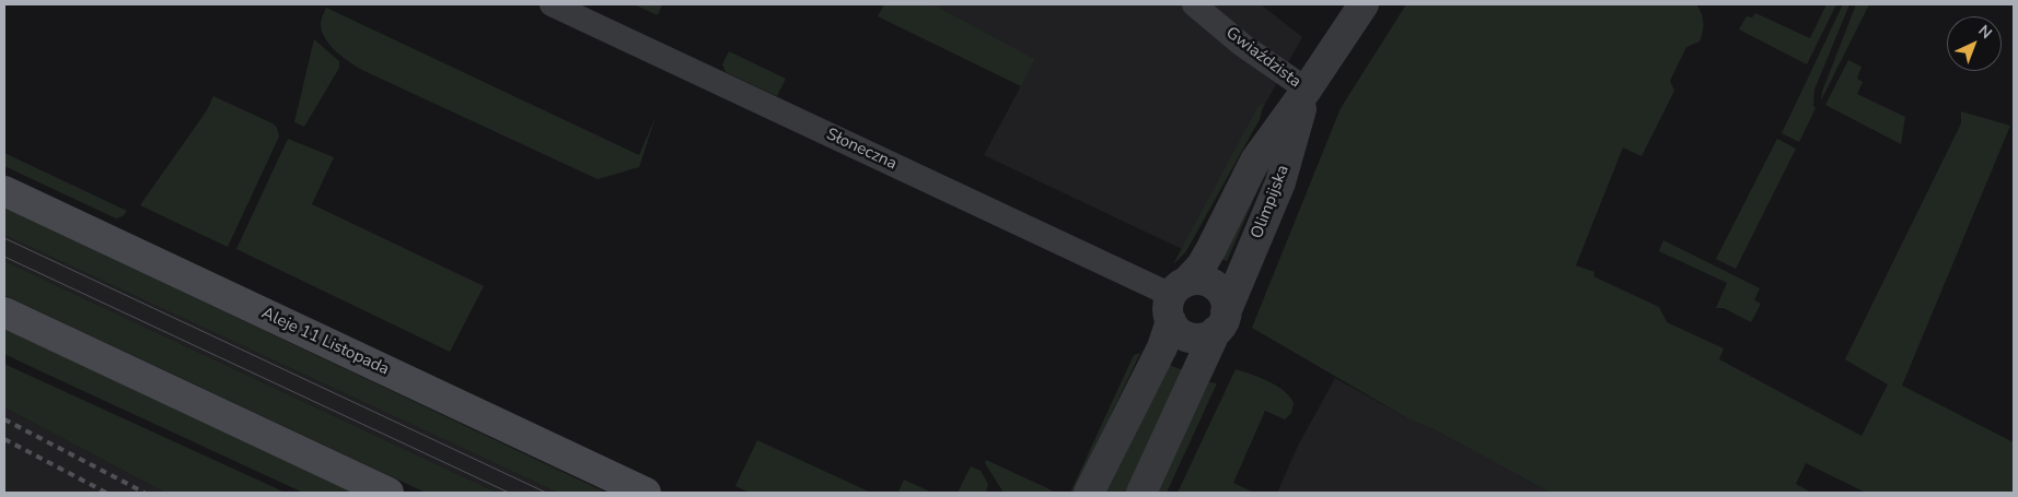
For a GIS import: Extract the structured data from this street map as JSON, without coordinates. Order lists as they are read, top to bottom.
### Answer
{
  "streets": {
    "main road": ["Aleje 11 Listopada"],
    "street": ["Gwiaździsta", "Słoneczna", "Olimpijska"]
  },
  "crossings": [
    ["Gwiaździsta", "Olimpijska"],
    ["Słoneczna", "Olimpijska"]
  ],
  "north": "top right"
}
